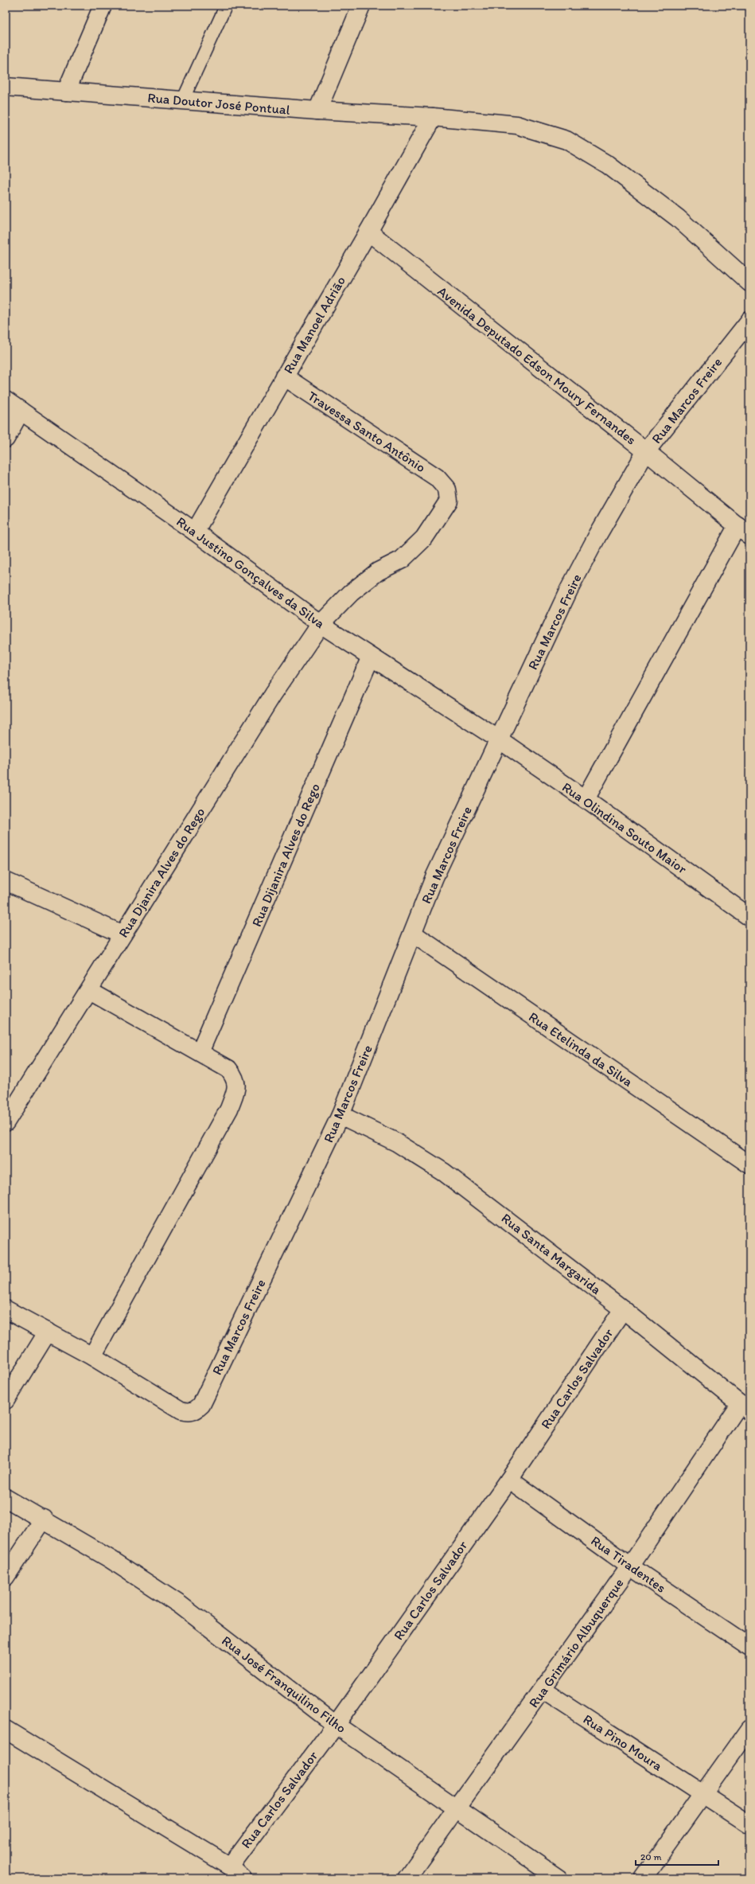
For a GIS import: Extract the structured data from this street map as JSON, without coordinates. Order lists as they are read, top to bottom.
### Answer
{
  "streets": {
    "street": [
      "Rua Doutor José Pontual",
      "Rua Manoel Adrião",
      "Avenida Deputado Edson Moury Fernandes",
      "Rua Marcos Freire",
      "Travessa Santo Antônio",
      "Rua Justino Gonçalves da Silva",
      "Rua Olindina Souto Maior",
      "Rua Dijanira Alves do Rego",
      "Rua Djanira Alves do Rego",
      "Rua Etelinda da Silva",
      "Rua Santa Margarida",
      "Rua Carlos Salvador",
      "Rua Tiradentes",
      "Rua Grimário Albuquerque",
      "Rua José Franquilino Filho",
      "Rua Pino Moura"
    ]
  },
  "crossings": [
    ["Rua Doutor José Pontual", "Rua Manoel Adrião"],
    ["Rua Manoel Adrião", "Avenida Deputado Edson Moury Fernandes"],
    ["Rua Manoel Adrião", "Travessa Santo Antônio"],
    ["Rua Manoel Adrião", "Rua Justino Gonçalves da Silva"],
    ["Avenida Deputado Edson Moury Fernandes", "Rua Marcos Freire"],
    ["Rua Marcos Freire", "Rua Justino Gonçalves da Silva"],
    ["Rua Marcos Freire", "Rua Olindina Souto Maior"],
    ["Rua Marcos Freire", "Rua Etelinda da Silva"],
    ["Rua Marcos Freire", "Rua Santa Margarida"],
    ["Travessa Santo Antônio", "Rua Djanira Alves do Rego"],
    ["Rua Justino Gonçalves da Silva", "Rua Olindina Souto Maior"],
    ["Rua Justino Gonçalves da Silva", "Rua Dijanira Alves do Rego"],
    ["Rua Justino Gonçalves da Silva", "Rua Djanira Alves do Rego"],
    ["Rua Santa Margarida", "Rua Carlos Salvador"],
    ["Rua Santa Margarida", "Rua Grimário Albuquerque"],
    ["Rua Carlos Salvador", "Rua Tiradentes"],
    ["Rua Carlos Salvador", "Rua José Franquilino Filho"],
    ["Rua Tiradentes", "Rua Grimário Albuquerque"],
    ["Rua Grimário Albuquerque", "Rua José Franquilino Filho"],
    ["Rua Grimário Albuquerque", "Rua Pino Moura"]
  ],
  "scale_bar": "20 m"
}
